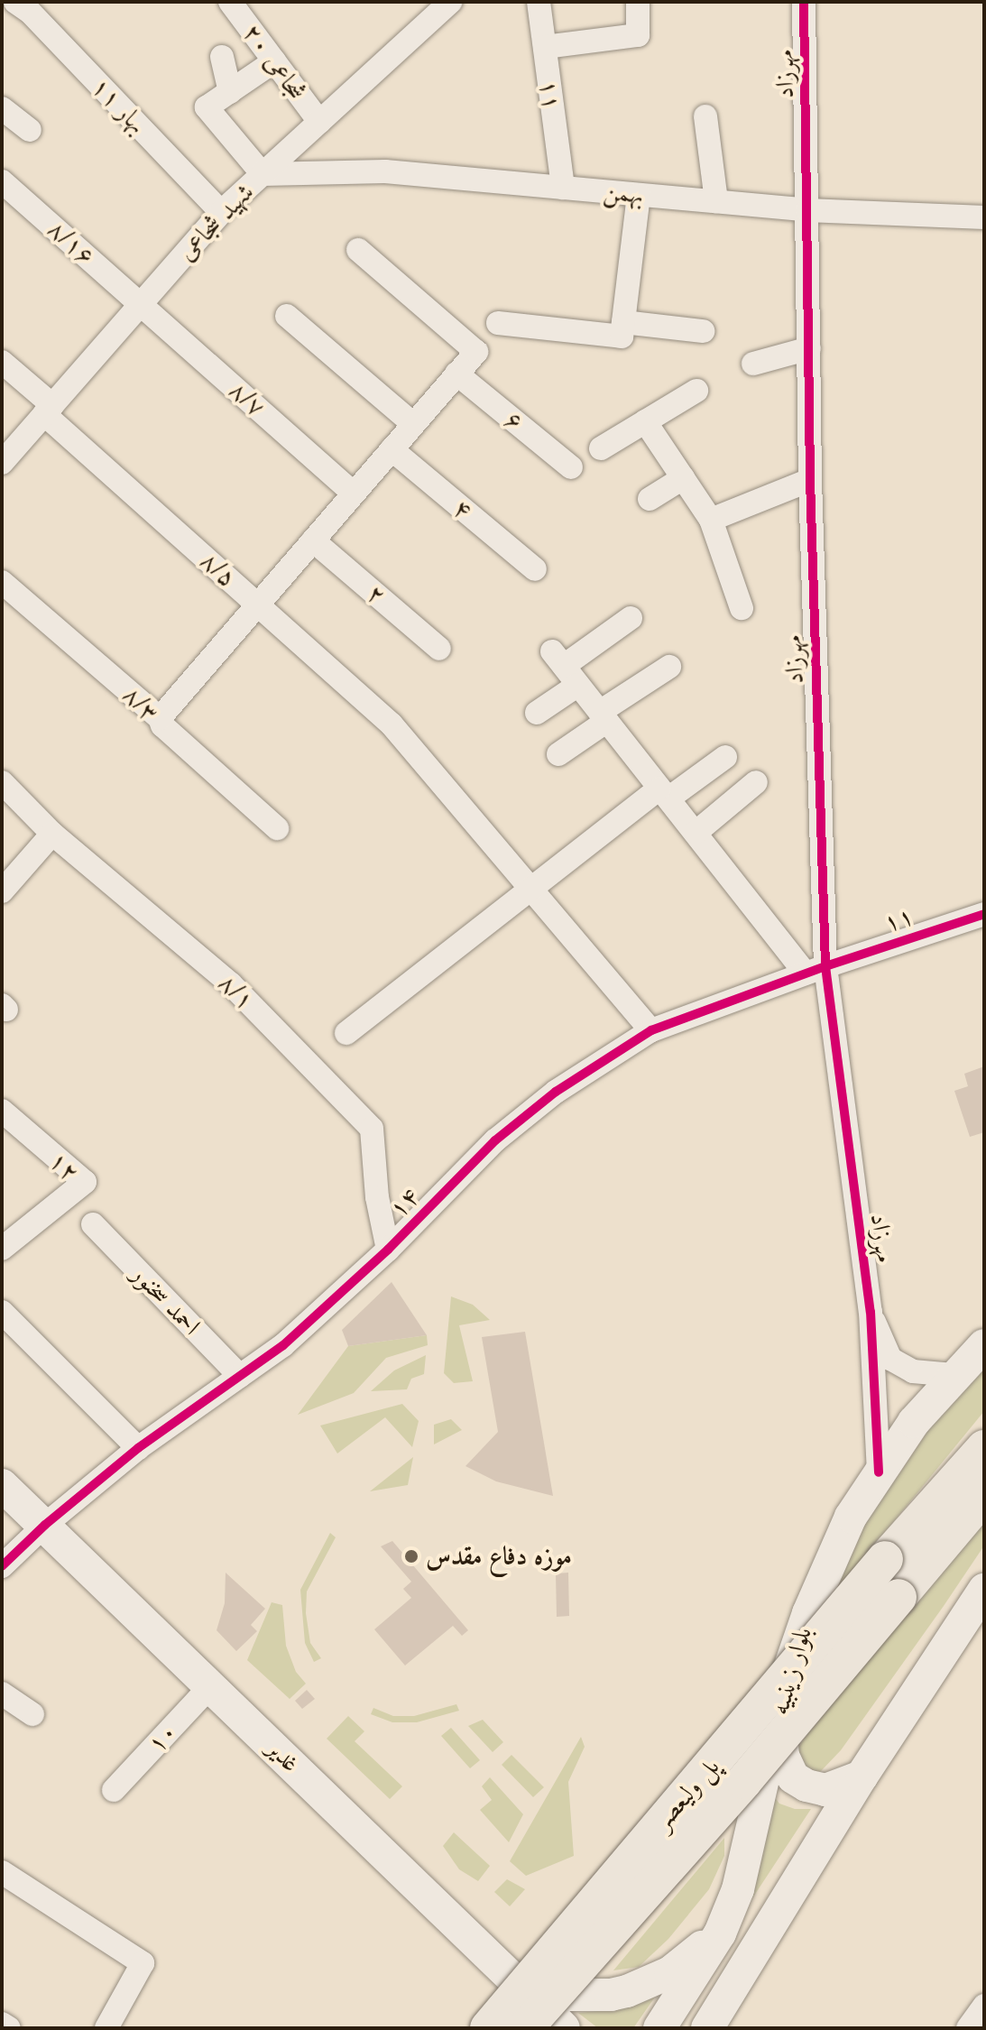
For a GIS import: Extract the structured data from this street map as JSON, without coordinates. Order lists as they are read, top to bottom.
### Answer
{
  "streets": {
    "main road": ["بلوار زینبیه", "غدیر", "پل ولیعصر"],
    "street": [
      "شجاعی ۲۰",
      "مهرزاد",
      "۱۱",
      "بهار ۱۱",
      "بهمن",
      "شهید شجاعی",
      "۸/۱۶",
      "۸/۷",
      "۶",
      "۴",
      "۸/۵",
      "۲",
      "۸/۳",
      "۸/۱",
      "۱۲",
      "۱۴",
      "احمد سخنور",
      "۱۰"
    ]
  },
  "crossings": [
    ["شجاعی ۲۰", "شهید شجاعی"],
    ["مهرزاد", "۱۱"],
    ["مهرزاد", "بهمن"],
    ["مهرزاد", "۱۴"],
    ["۱۱", "بهمن"],
    ["۱۱", "۱۴"],
    ["بهار ۱۱", "شهید شجاعی"],
    ["بهمن", "شهید شجاعی"],
    ["شهید شجاعی", "۸/۱۶"],
    ["شهید شجاعی", "۸/۷"],
    ["شهید شجاعی", "۸/۵"],
    ["۸/۱۶", "۸/۷"],
    ["۸/۵", "۱۴"],
    ["۸/۱", "۱۴"],
    ["۱۴", "احمد سخنور"],
    ["۱۴", "غدیر"],
    ["۱۰", "غدیر"],
    ["غدیر", "پل ولیعصر"]
  ],
  "places": ["موزه دفاع مقدس"]
}
